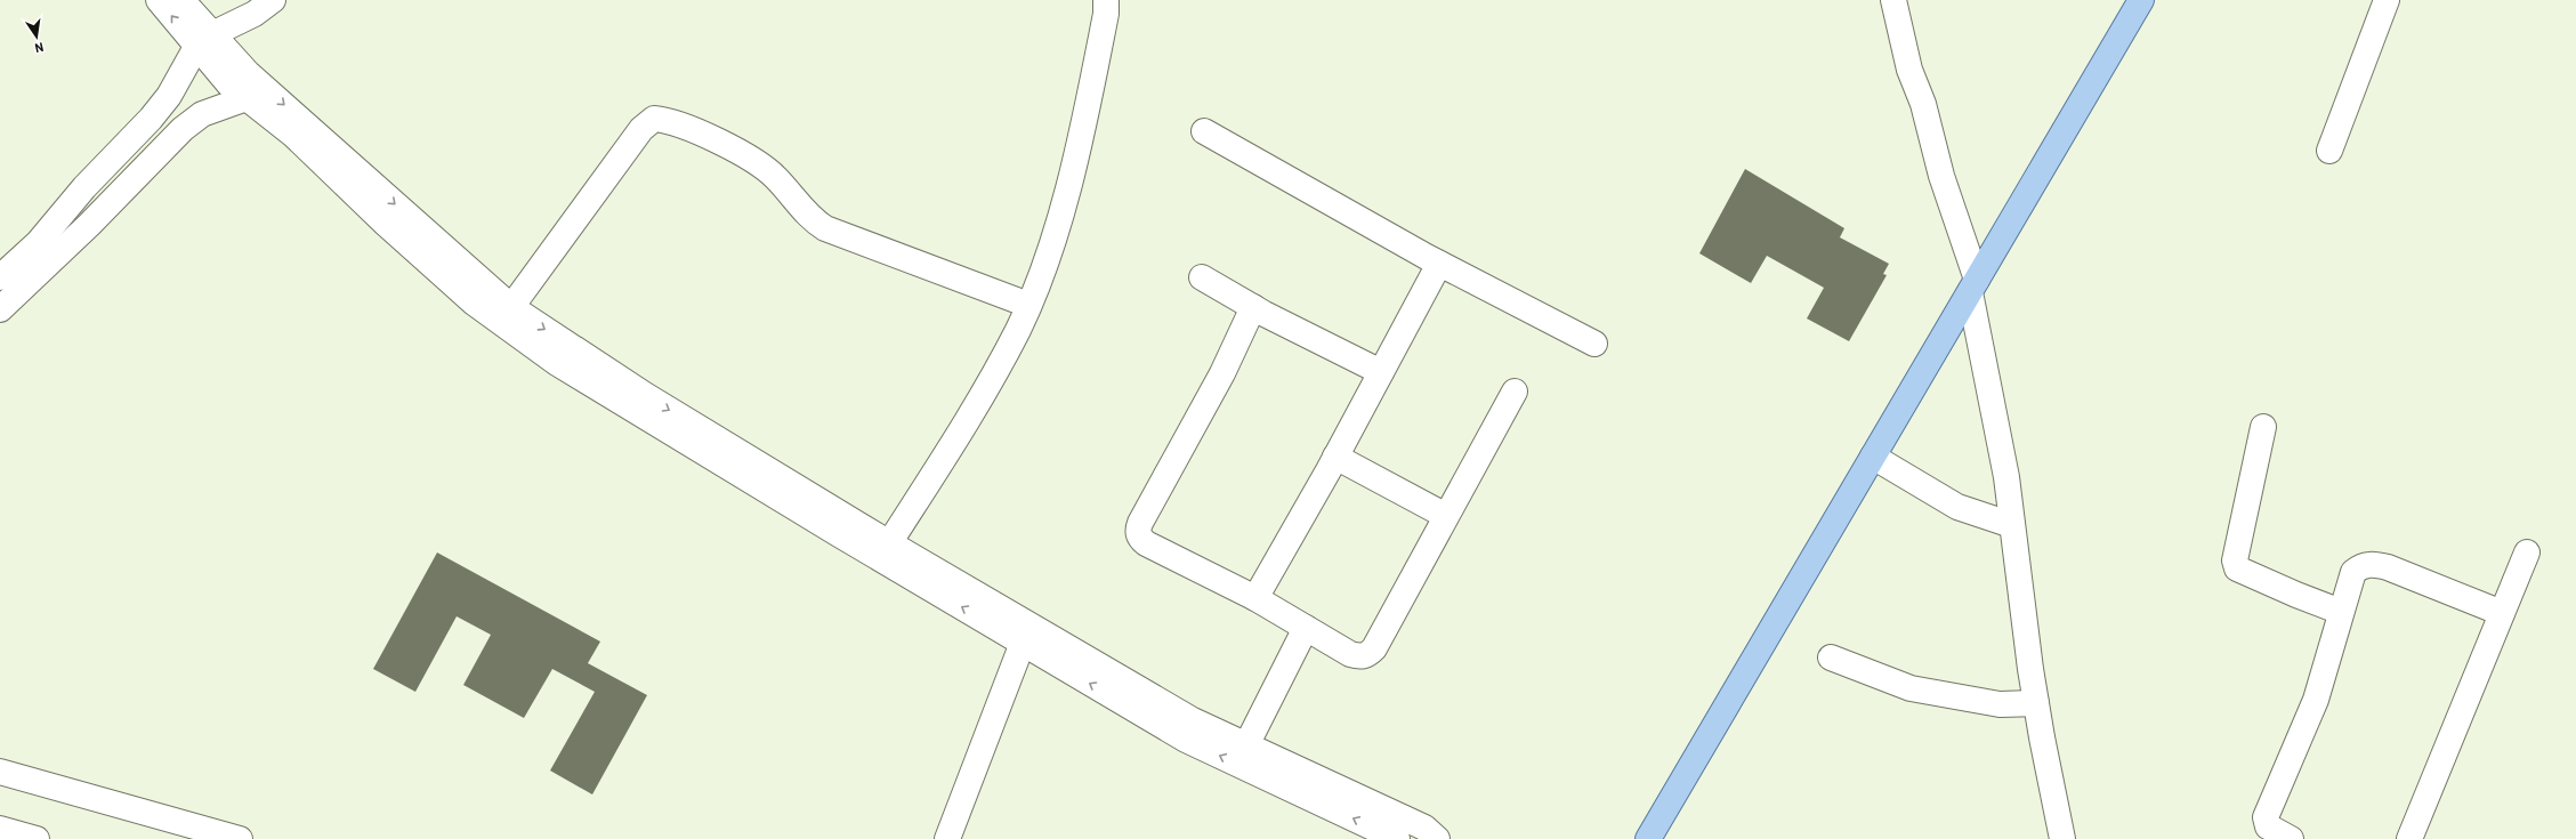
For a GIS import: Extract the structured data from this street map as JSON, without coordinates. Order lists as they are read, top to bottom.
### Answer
{
  "north": "bottom"
}
